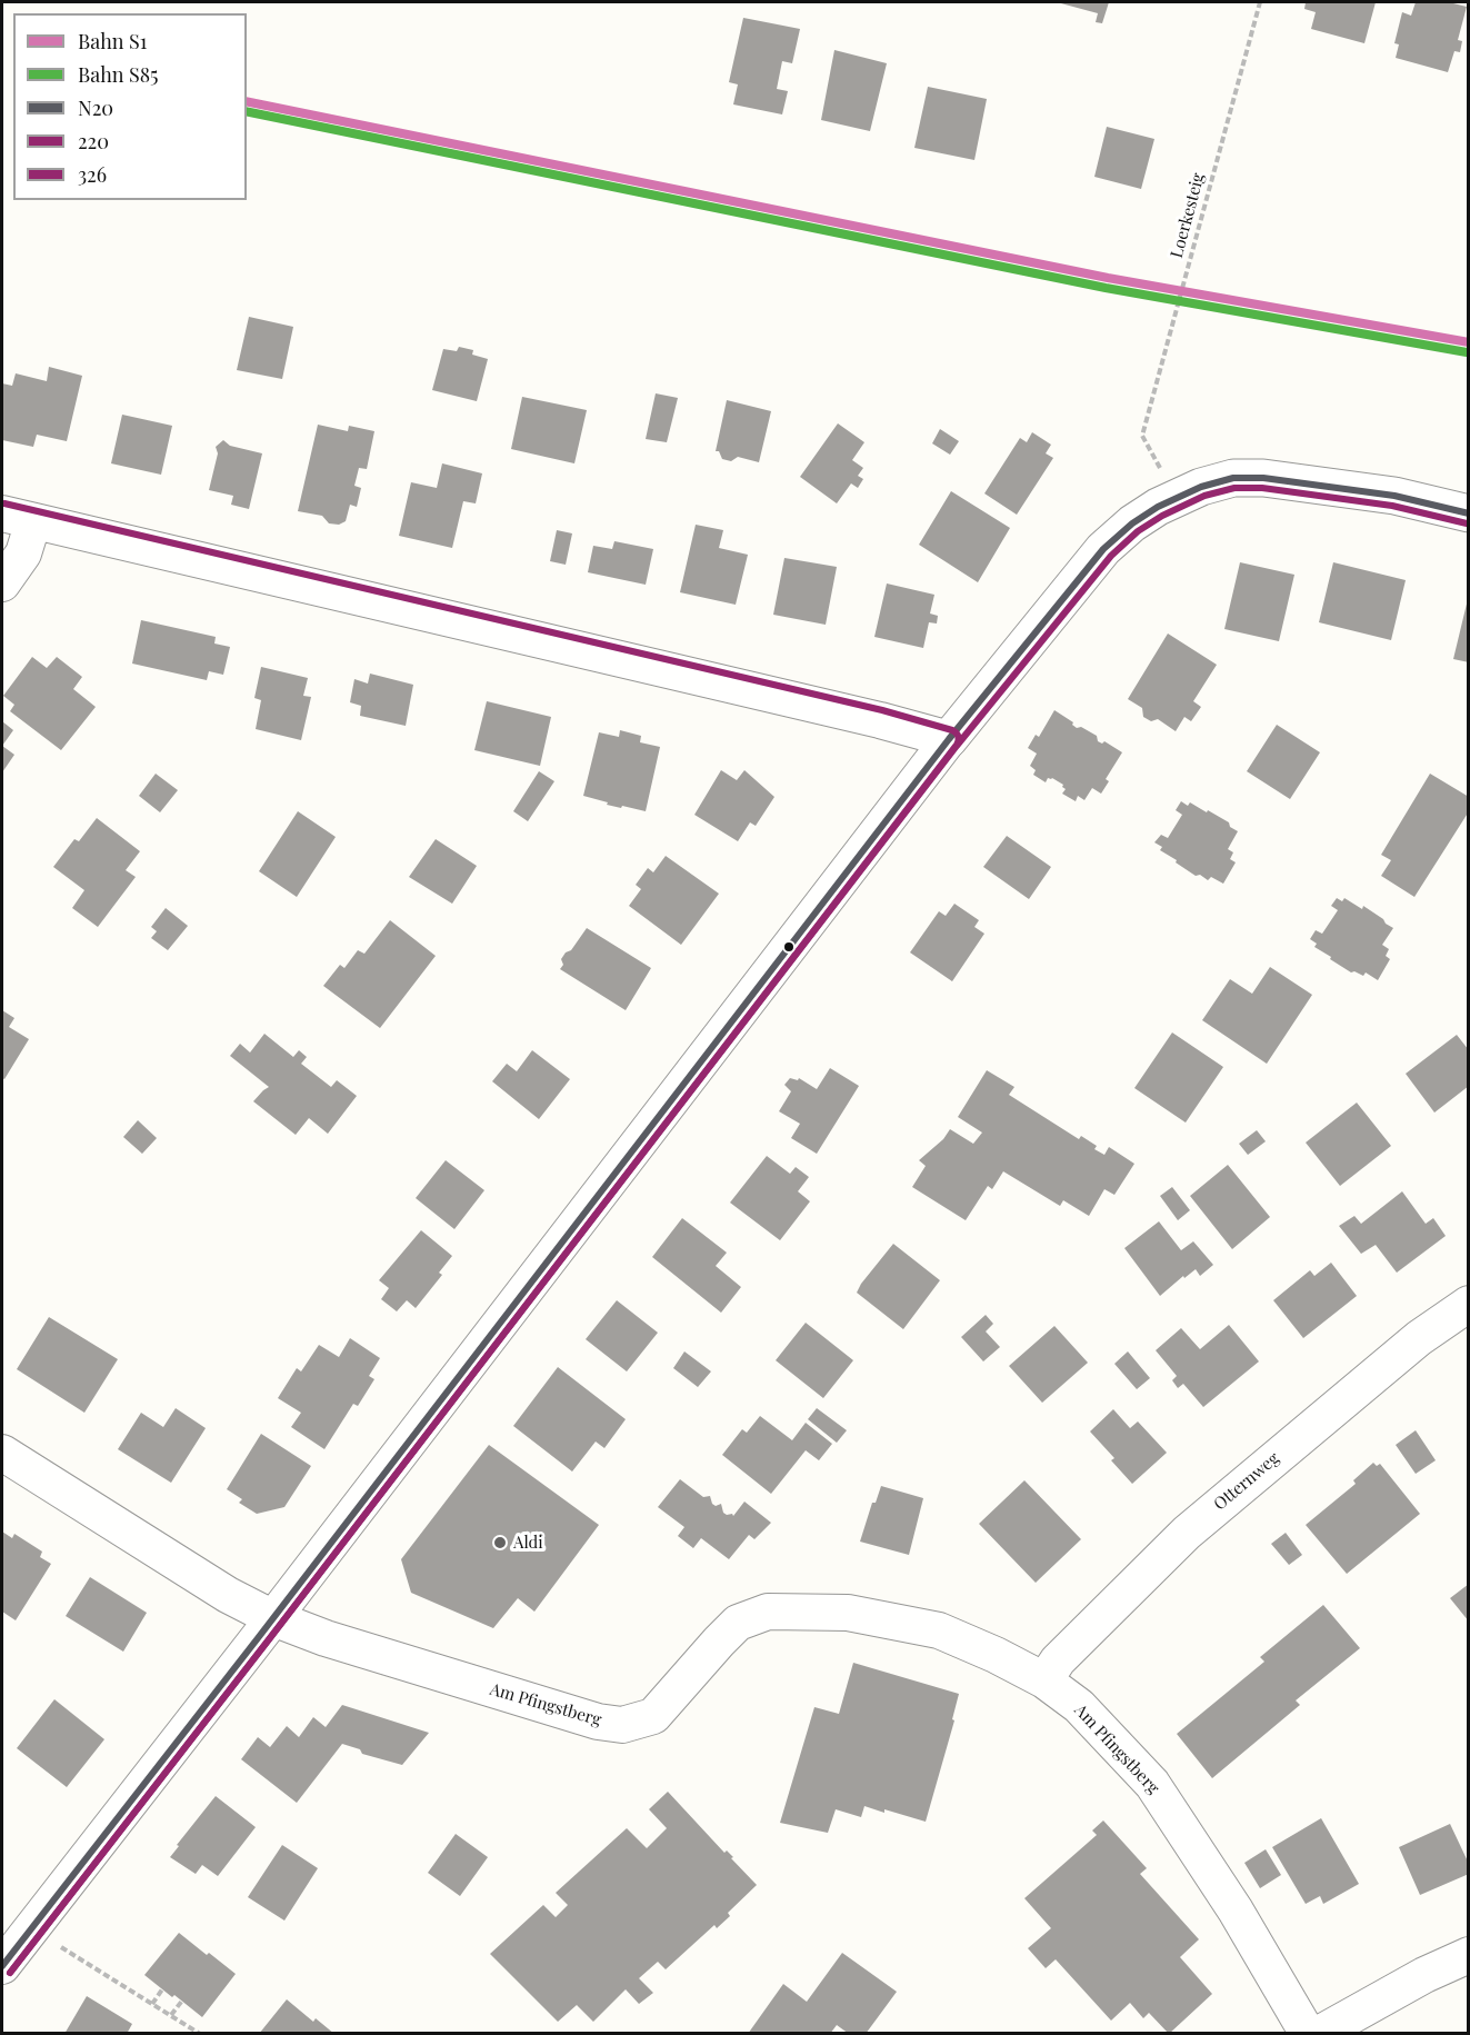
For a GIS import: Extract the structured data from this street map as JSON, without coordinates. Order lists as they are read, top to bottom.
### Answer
{
  "streets": {
    "street": ["Otternweg", "Am Pfingstberg"],
    "path": ["Loerkesteig"]
  },
  "crossings": [
    ["Otternweg", "Am Pfingstberg"]
  ],
  "places": ["Aldi"],
  "lines": [
    "rail line S1",
    "rail line S85",
    "transit line N20",
    "transit line 220",
    "transit line 326"
  ],
  "legend": [
    "Bahn S1",
    "Bahn S85",
    "N20",
    "220",
    "326"
  ]
}
